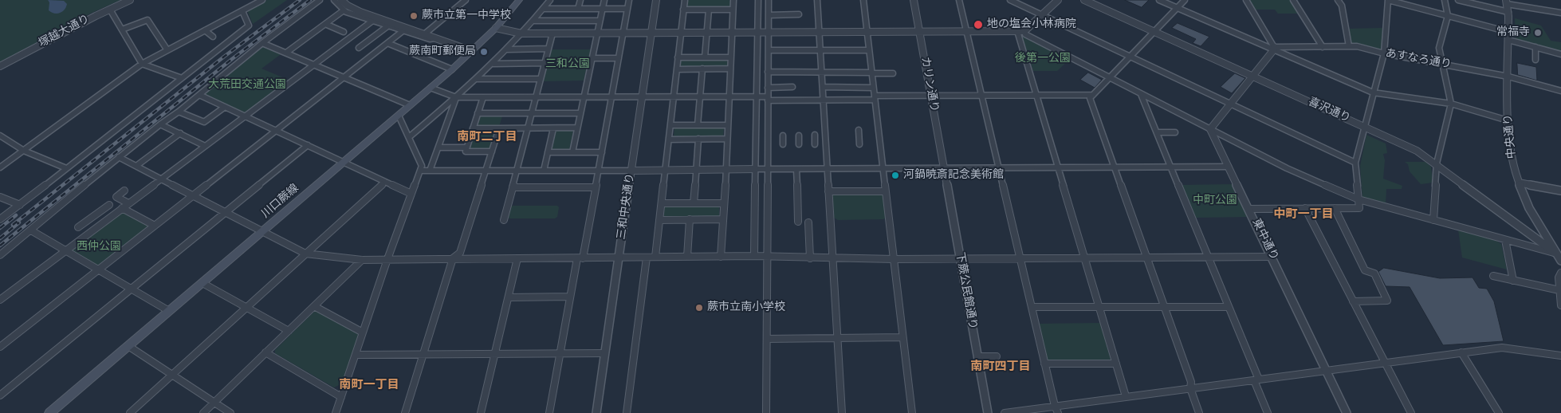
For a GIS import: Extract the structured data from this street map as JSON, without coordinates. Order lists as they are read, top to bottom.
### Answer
{
  "streets": {
    "main road": ["川口蕨線"],
    "street": [
      "塚越大通り",
      "あすなろ通り",
      "カリン通り",
      "喜沢通り",
      "中央通り",
      "三和中央通り",
      "東中通り",
      "下蕨公民館通り"
    ]
  },
  "crossings": [
    ["あすなろ通り", "中央通り"],
    ["カリン通り", "下蕨公民館通り"],
    ["喜沢通り", "中央通り"]
  ],
  "districts": [
    "南町二丁目",
    "中町一丁目",
    "南町四丁目",
    "南町一丁目"
  ],
  "parks": [
    "後第一公園",
    "三和公園",
    "大荒田交通公園",
    "中町公園",
    "西仲公園"
  ],
  "places": [
    "蕨市立第一中学校",
    "地の塩会小林病院",
    "常福寺",
    "蕨南町郵便局",
    "河鍋暁斎記念美術館",
    "蕨市立南小学校"
  ]
}
